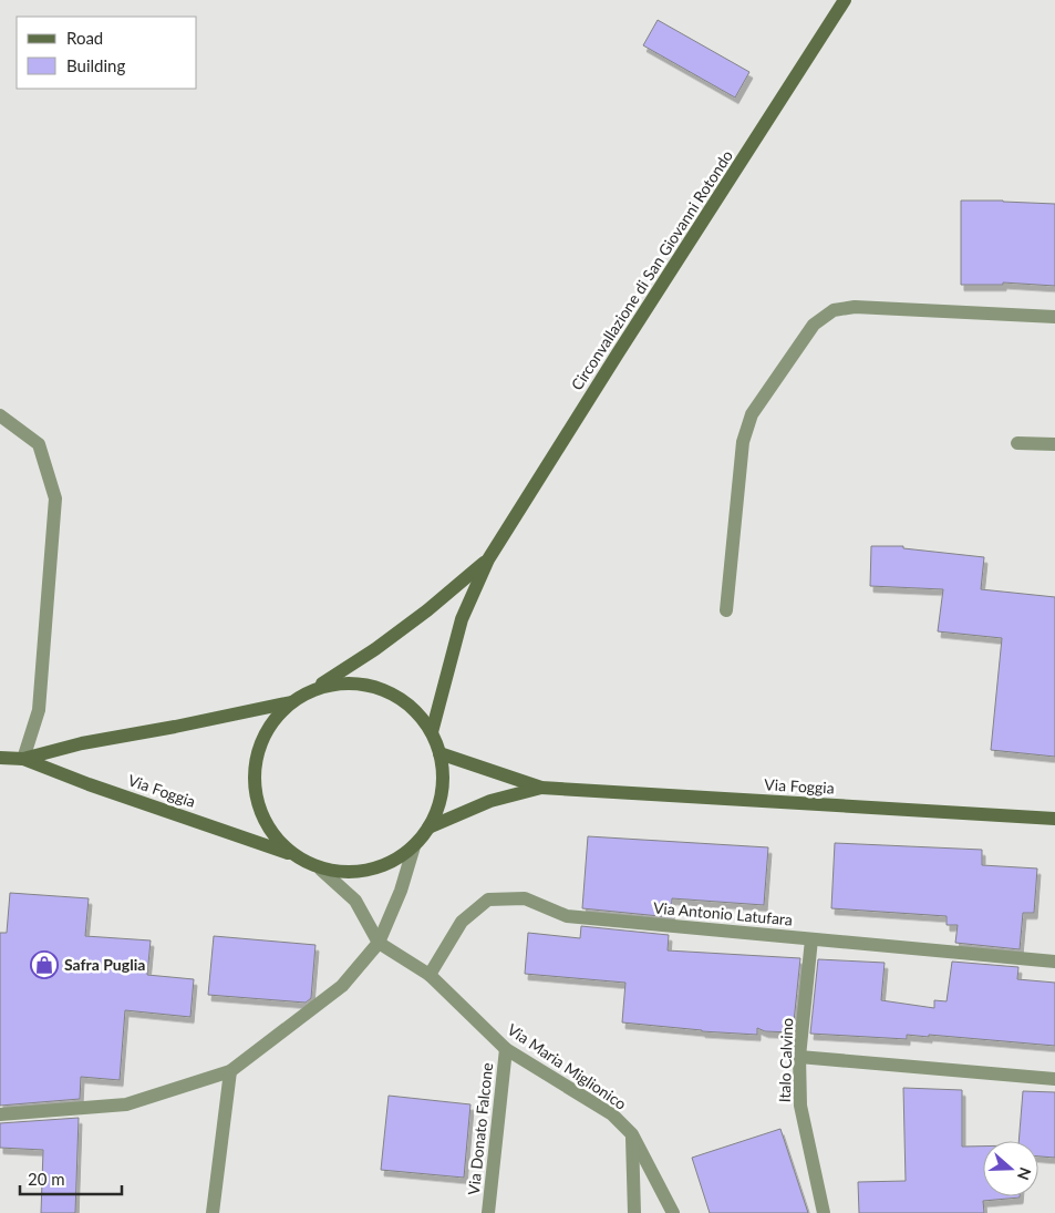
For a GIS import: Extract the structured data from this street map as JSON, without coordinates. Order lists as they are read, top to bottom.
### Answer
{
  "streets": {
    "main road": ["Circonvallazione di San Giovanni Rotondo", "Via Foggia"],
    "street": [
      "Via Antonio Latufara",
      "Italo Calvino",
      "Via Maria Miglionico",
      "Via Donato Falcone"
    ]
  },
  "crossings": [
    ["Circonvallazione di San Giovanni Rotondo", "Via Foggia"],
    ["Via Antonio Latufara", "Italo Calvino"],
    ["Via Antonio Latufara", "Via Maria Miglionico"],
    ["Via Maria Miglionico", "Via Donato Falcone"]
  ],
  "places": {
    "shop": ["Safra Puglia"]
  },
  "legend": ["Road", "Building"],
  "scale_bar": "20 m",
  "north": "right"
}
